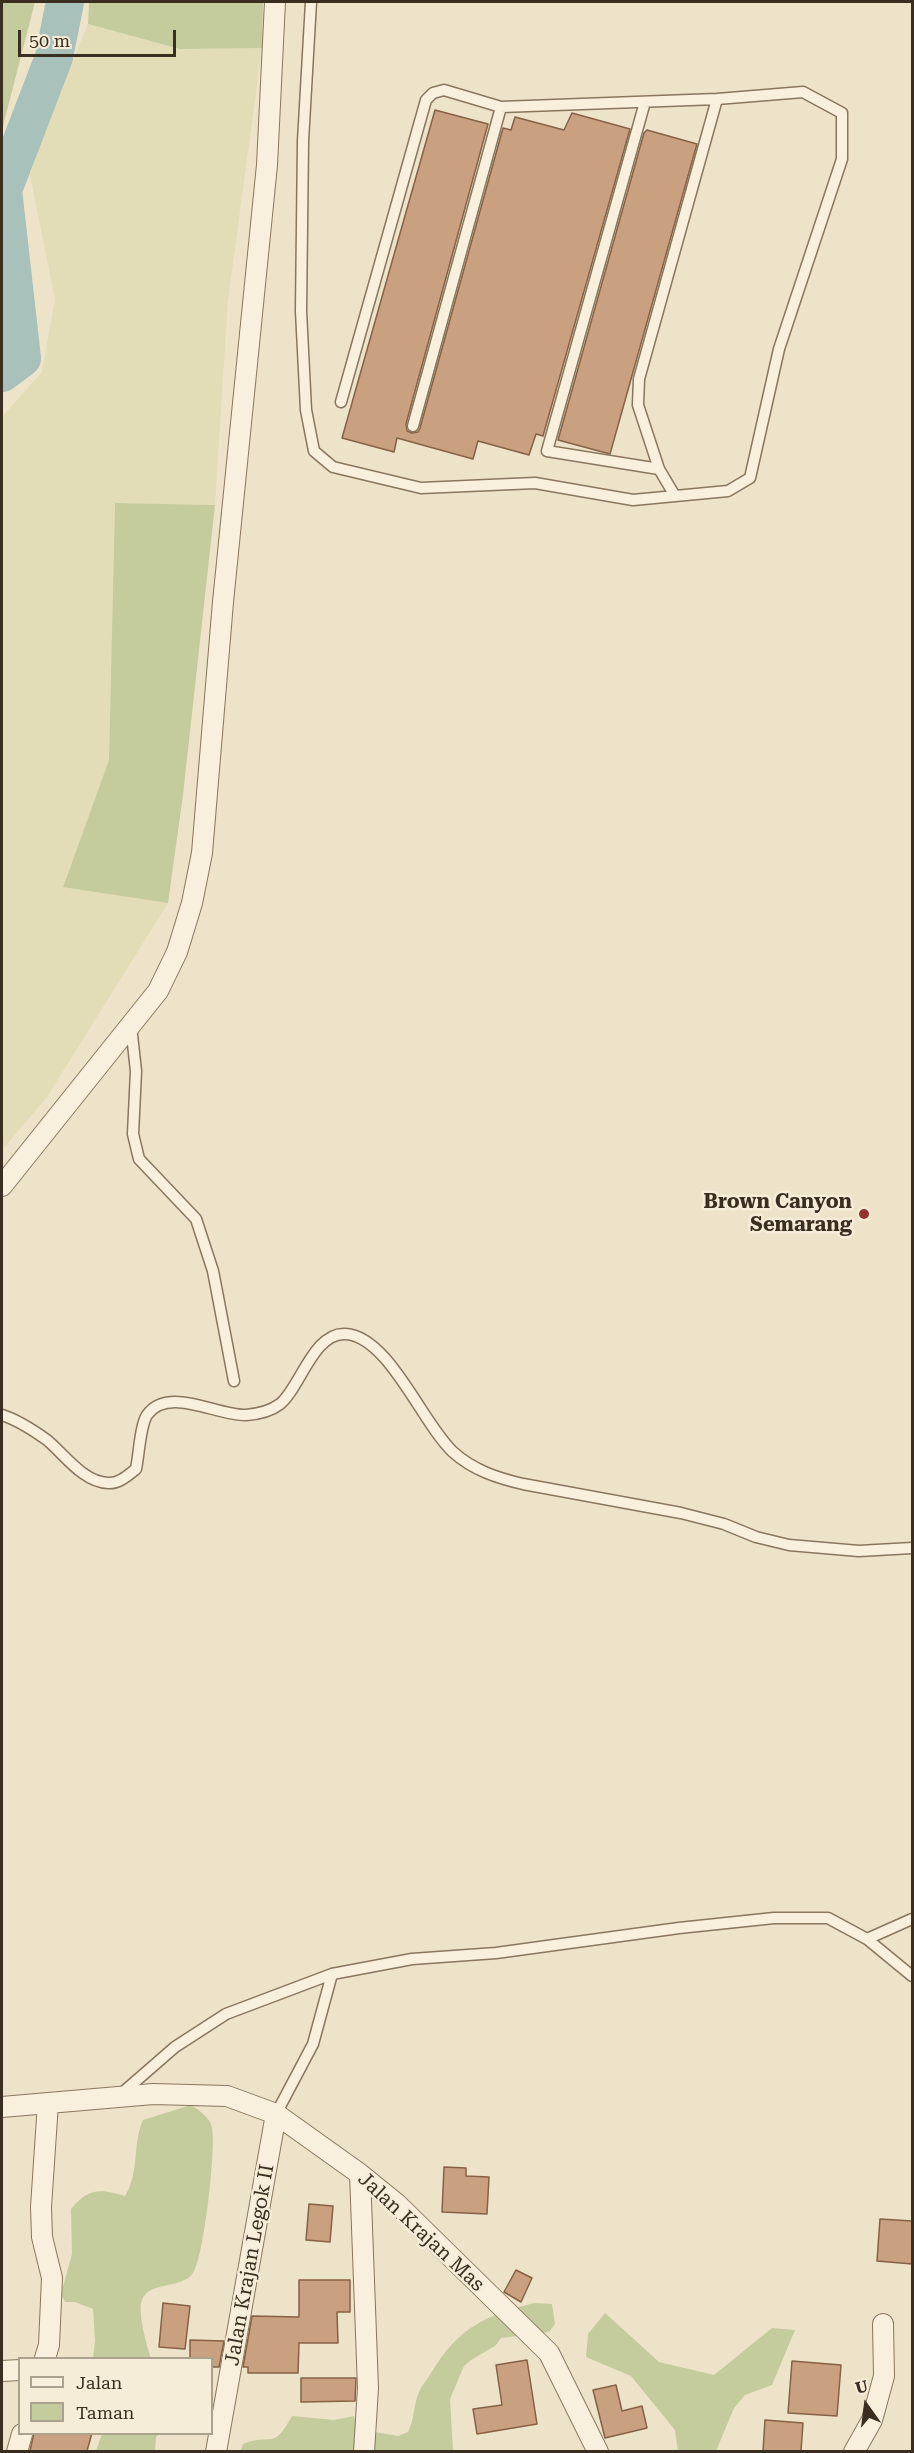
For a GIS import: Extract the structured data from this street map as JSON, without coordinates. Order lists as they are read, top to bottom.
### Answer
{
  "streets": {
    "street": ["Jalan Krajan Mas", "Jalan Krajan Legok II"]
  },
  "crossings": [
    ["Jalan Krajan Mas", "Jalan Krajan Legok II"]
  ],
  "places": ["Brown Canyon Semarang"],
  "legend": ["Jalan", "Taman"],
  "scale_bar": "50 m",
  "north": "top"
}
